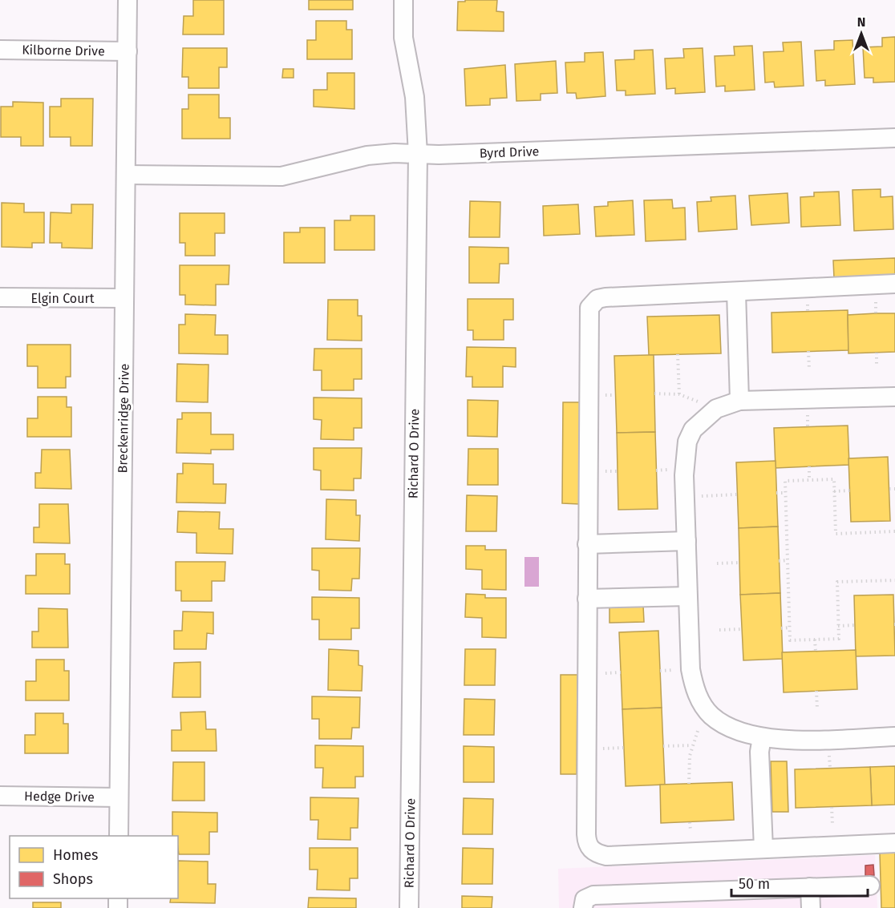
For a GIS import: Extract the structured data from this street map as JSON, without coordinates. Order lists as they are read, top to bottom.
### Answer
{
  "streets": {
    "street": [
      "Kilborne Drive",
      "Byrd Drive",
      "Elgin Court",
      "Breckenridge Drive",
      "Richard O Drive",
      "Hedge Drive"
    ]
  },
  "crossings": [
    ["Kilborne Drive", "Breckenridge Drive"],
    ["Byrd Drive", "Breckenridge Drive"],
    ["Byrd Drive", "Richard O Drive"],
    ["Elgin Court", "Breckenridge Drive"],
    ["Breckenridge Drive", "Hedge Drive"]
  ],
  "legend": ["Homes", "Shops"],
  "scale_bar": "50 m",
  "north": "top"
}
